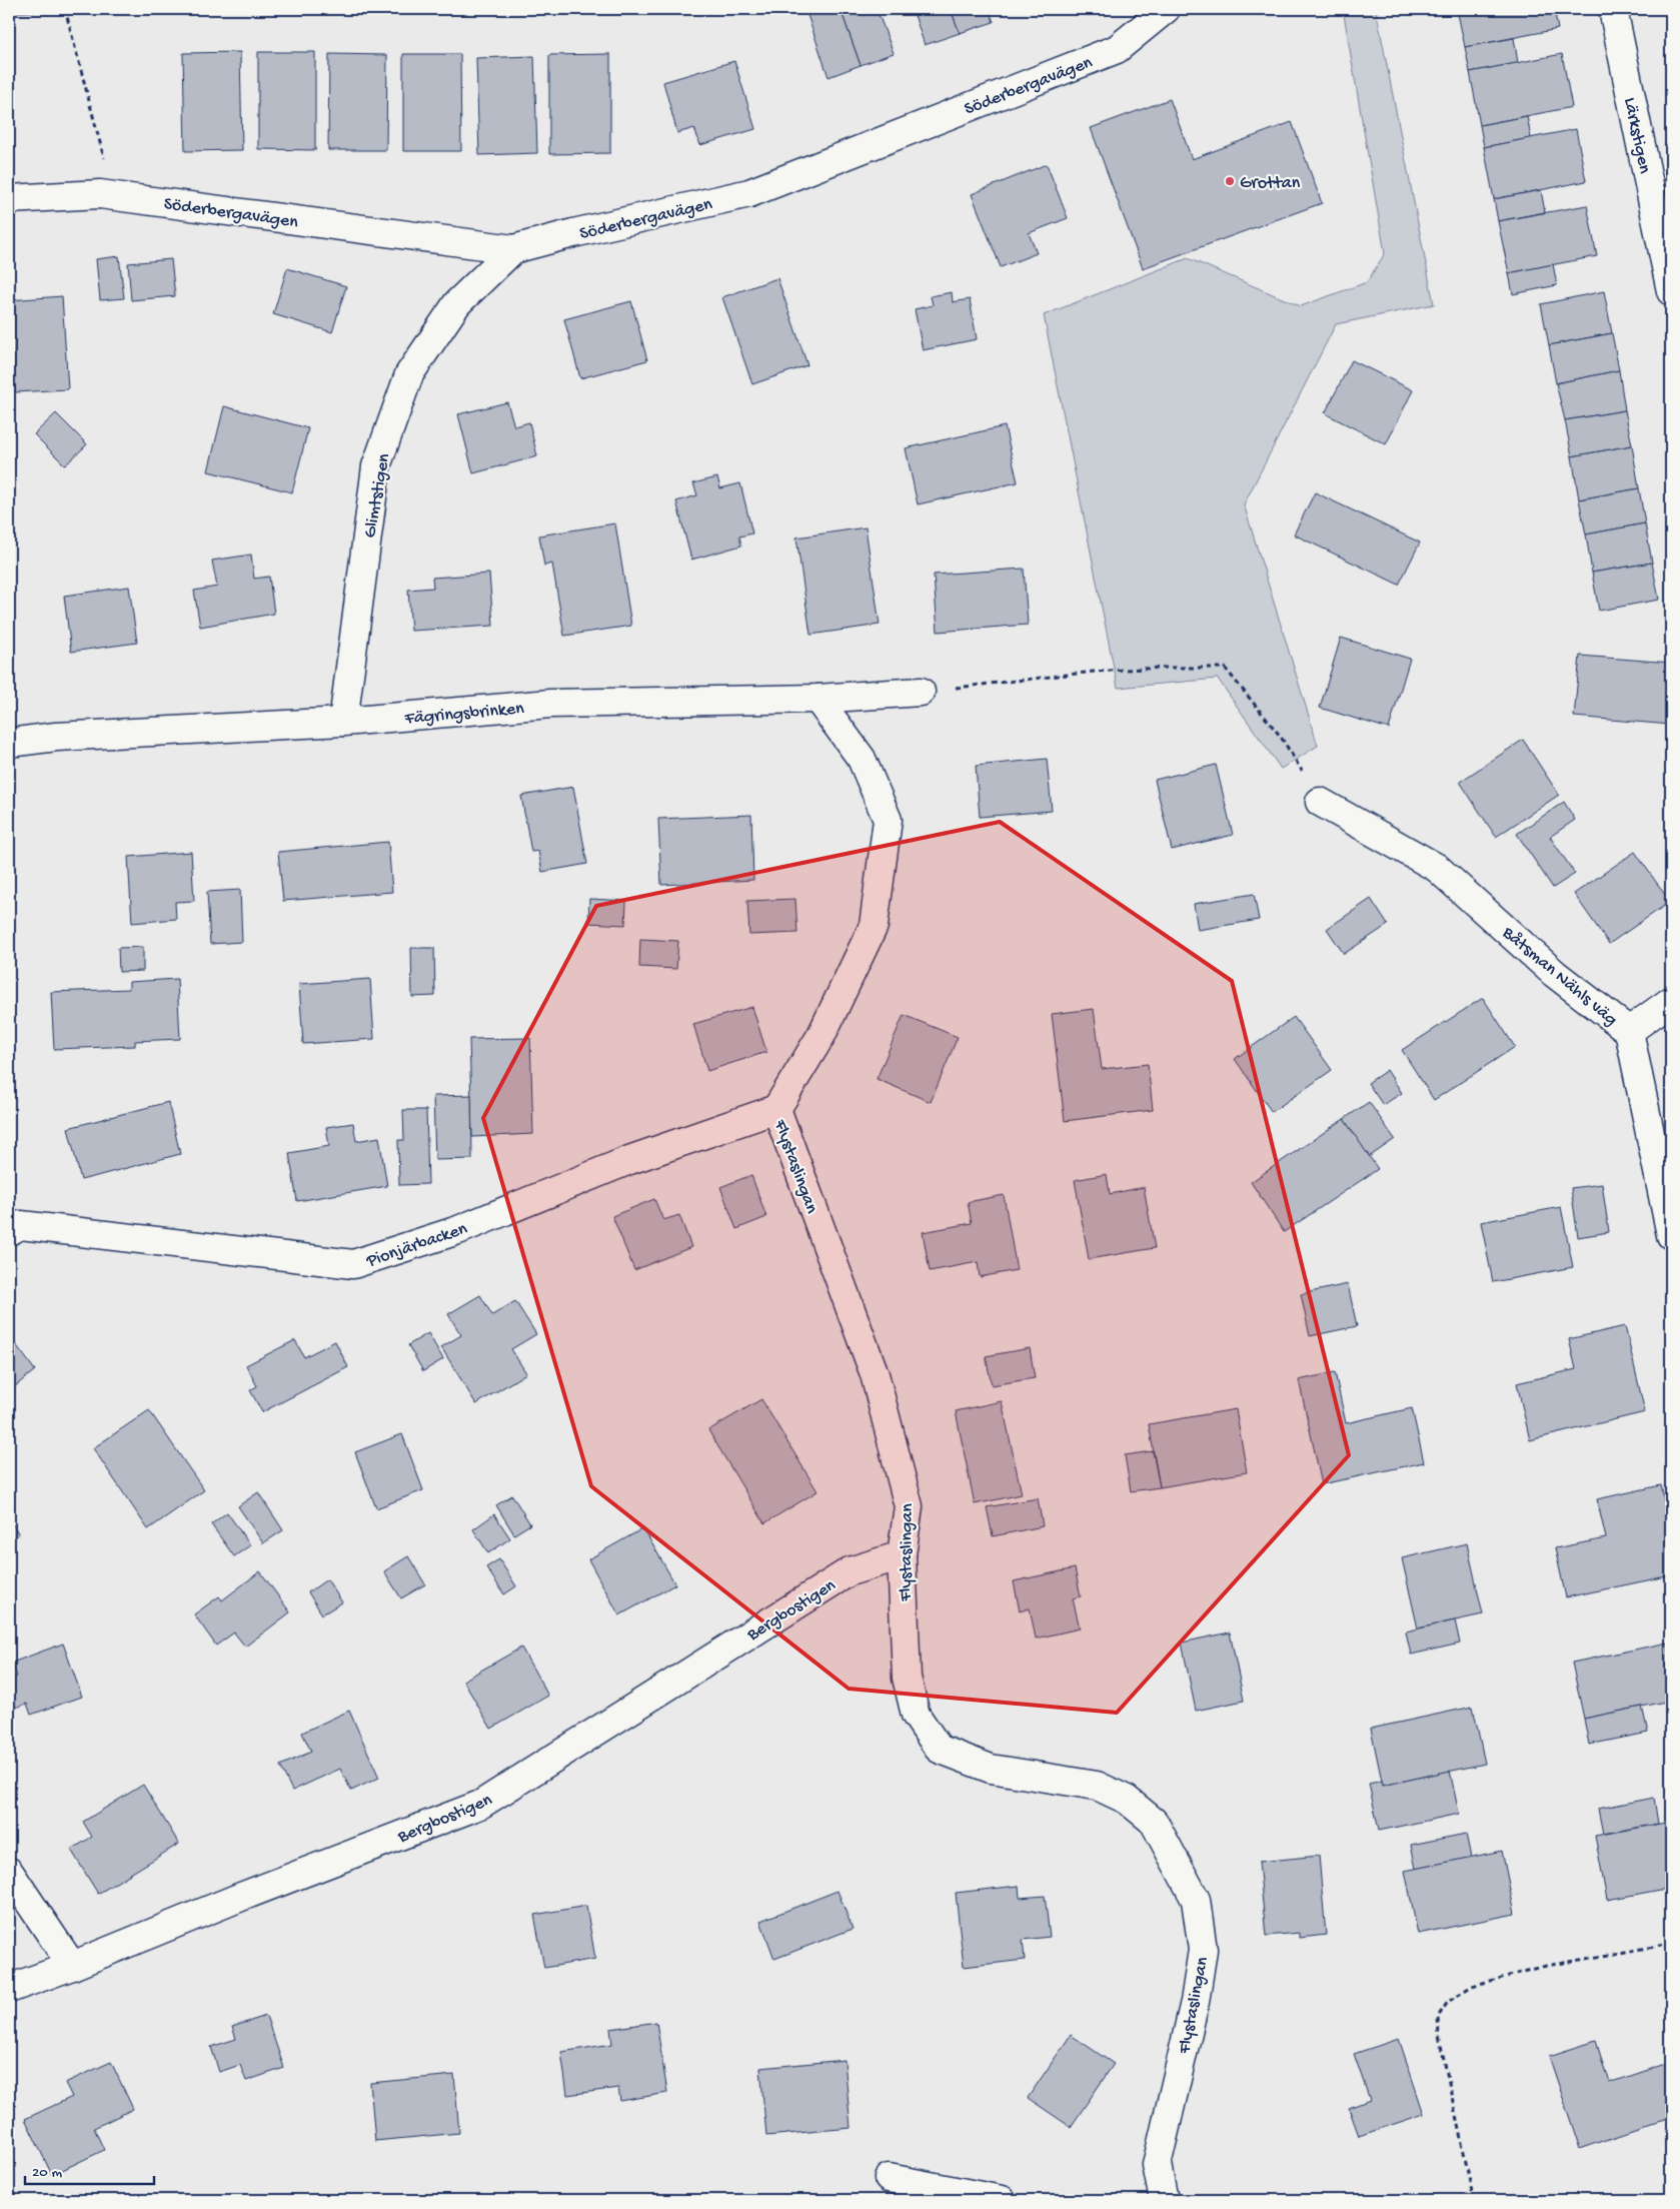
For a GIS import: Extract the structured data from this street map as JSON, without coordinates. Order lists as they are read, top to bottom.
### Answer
{
  "streets": {
    "street": [
      "Söderbergavägen",
      "Lärkstigen",
      "Glimtstigen",
      "Fägringsbrinken",
      "Båtsman Nähls väg",
      "Flystaslingan",
      "Pionjärbacken",
      "Bergbostigen"
    ]
  },
  "crossings": [
    ["Söderbergavägen", "Glimtstigen"],
    ["Glimtstigen", "Fägringsbrinken"],
    ["Fägringsbrinken", "Flystaslingan"],
    ["Flystaslingan", "Pionjärbacken"],
    ["Flystaslingan", "Bergbostigen"]
  ],
  "places": ["Grottan"],
  "scale_bar": "20 m"
}
